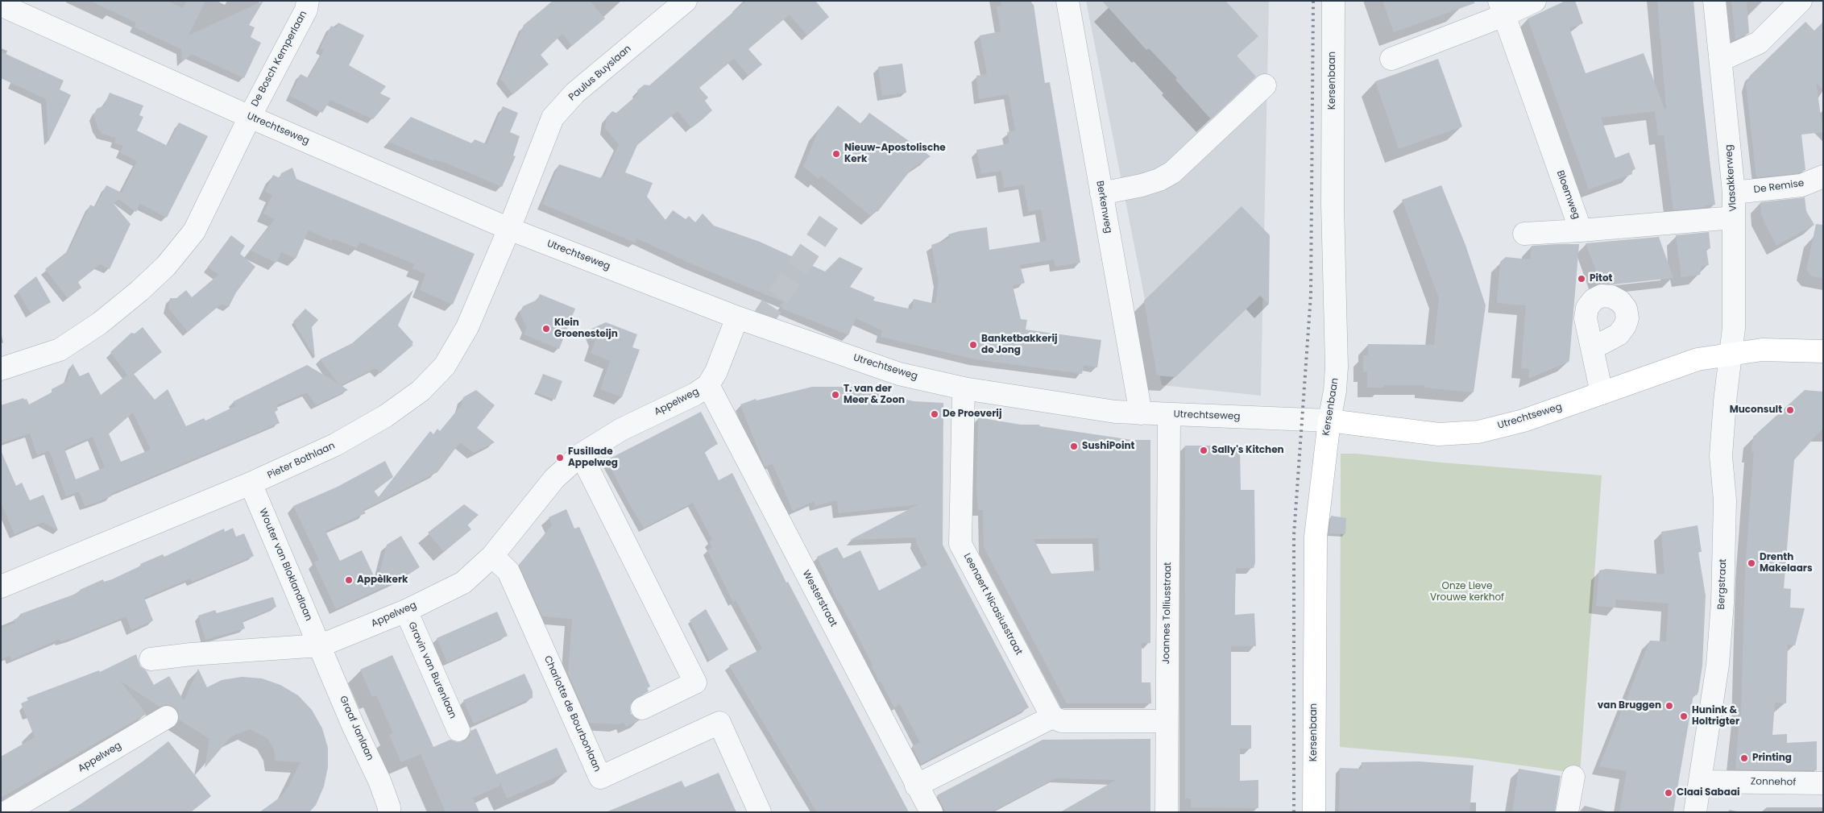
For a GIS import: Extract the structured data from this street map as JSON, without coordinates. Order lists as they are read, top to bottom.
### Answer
{
  "streets": {
    "main road": ["Kersenbaan", "Utrechtseweg"],
    "street": [
      "De Bosch Kemperlaan",
      "Paulus Buyslaan",
      "Vlasakkerweg",
      "De Remise",
      "Bloemweg",
      "Berkenweg",
      "Appelweg",
      "Pieter Bothlaan",
      "Wouter van Bloklandlaan",
      "Bergstraat",
      "Westerstraat",
      "Leenaert Nicasiusstraat",
      "Joannes Tolliusstraat",
      "Gravin van Burenlaan",
      "Charlotte de Bourbonlaan",
      "Graaf Janlaan",
      "Zonnehof"
    ]
  },
  "crossings": [
    ["De Bosch Kemperlaan", "Utrechtseweg"],
    ["Paulus Buyslaan", "Utrechtseweg"],
    ["Paulus Buyslaan", "Pieter Bothlaan"],
    ["Kersenbaan", "Utrechtseweg"],
    ["Utrechtseweg", "Vlasakkerweg"],
    ["Utrechtseweg", "Berkenweg"],
    ["Utrechtseweg", "Appelweg"],
    ["Utrechtseweg", "Pieter Bothlaan"],
    ["Utrechtseweg", "Bergstraat"],
    ["Utrechtseweg", "Leenaert Nicasiusstraat"],
    ["Utrechtseweg", "Joannes Tolliusstraat"],
    ["Vlasakkerweg", "De Remise"],
    ["Vlasakkerweg", "Bloemweg"],
    ["Vlasakkerweg", "Bergstraat"],
    ["Appelweg", "Wouter van Bloklandlaan"],
    ["Appelweg", "Westerstraat"],
    ["Appelweg", "Gravin van Burenlaan"],
    ["Appelweg", "Charlotte de Bourbonlaan"],
    ["Appelweg", "Graaf Janlaan"],
    ["Pieter Bothlaan", "Wouter van Bloklandlaan"],
    ["Wouter van Bloklandlaan", "Graaf Janlaan"],
    ["Bergstraat", "Zonnehof"]
  ],
  "parks": ["Onze Lieve Vrouwe kerkhof"],
  "places": [
    "Nieuw-Apostolische Kerk",
    "Pitot",
    "Klein Groenesteijn",
    "Banketbakkerij de Jong",
    "T. van der Meer & Zoon",
    "Muconsult",
    "De Proeverij",
    "SushiPoint",
    "Sally's Kitchen",
    "Fusillade Appelweg",
    "Drenth Makelaars",
    "Appèlkerk",
    "van Bruggen",
    "Hunink & Holtrigter",
    "Printing",
    "Claai Sabaai"
  ]
}
